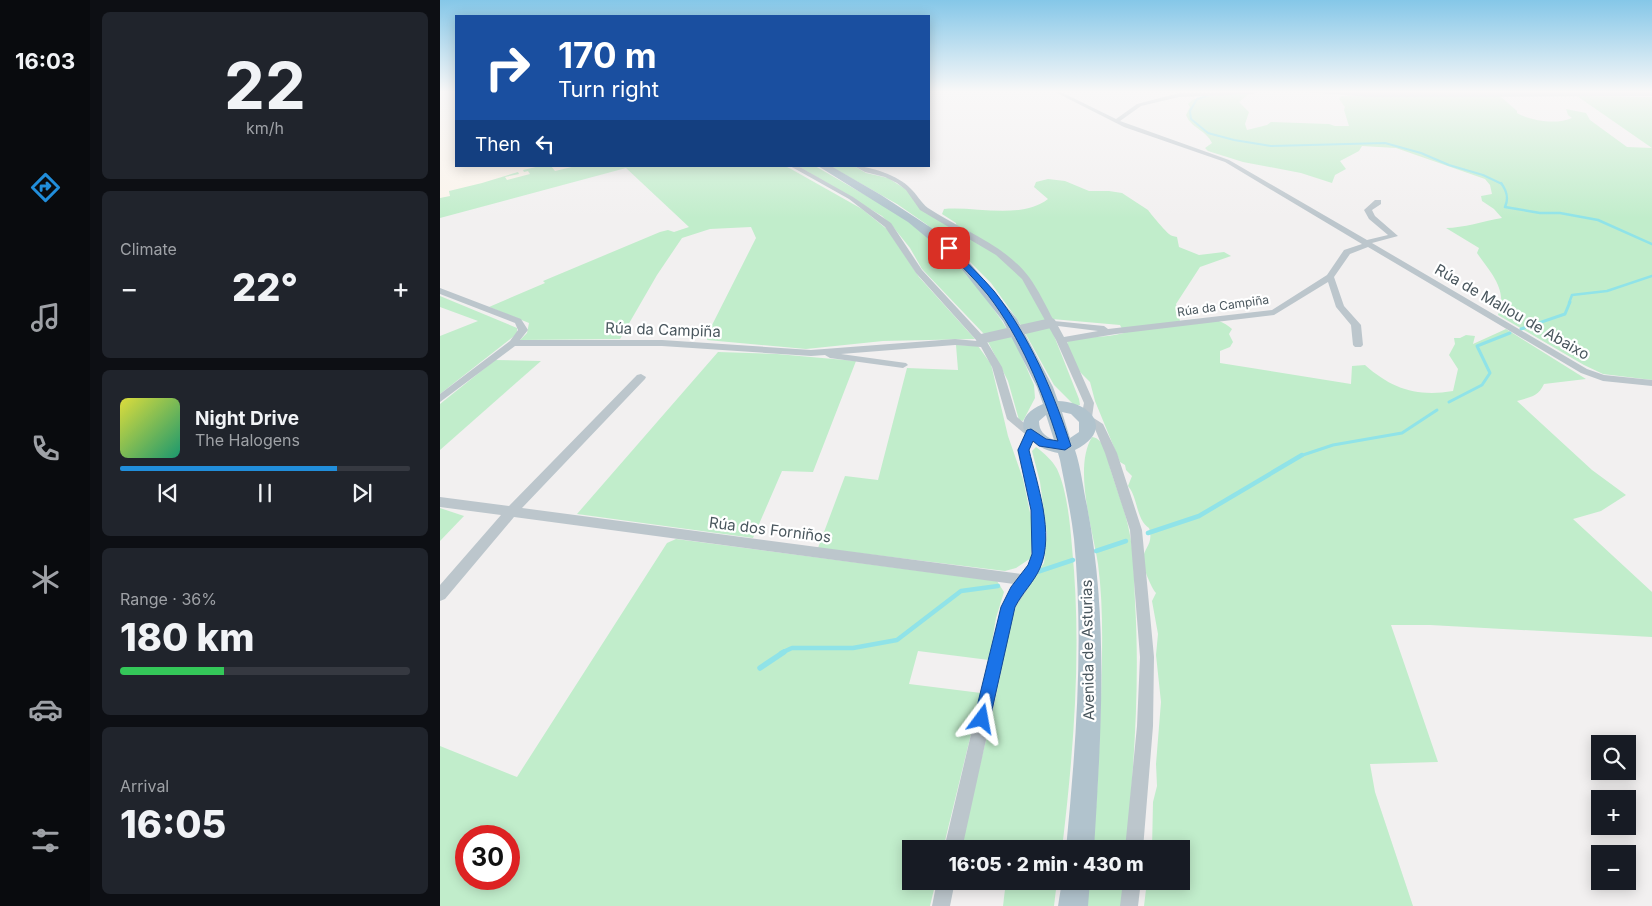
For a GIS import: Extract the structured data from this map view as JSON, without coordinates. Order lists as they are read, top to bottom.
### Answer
{
  "streets": {
    "main road": ["Avenida de Asturias"],
    "street": ["Rúa da Campiña", "Rúa de Mallou de Abaixo", "Rúa dos Forniños"]
  },
  "crossings": [
    ["Rúa da Campiña", "Rúa de Mallou de Abaixo"]
  ],
  "page": {
    "tabs": "16:03",
    "tile": [
      ["22", "km/h"],
      "Climate",
      ["Range · 36%", "180 km"],
      ["Arrival", "16:05"]
    ],
    "turn": ["170 m", "Turn right"],
    "then": "Then",
    "heat": ["−", "22°", "+"],
    "song": ["Night Drive", "The Halogens"],
    "map_buttons": ["+", "−"],
    "limit": "30",
    "trip": "16:05 · 2 min · 430 m"
  }
}
